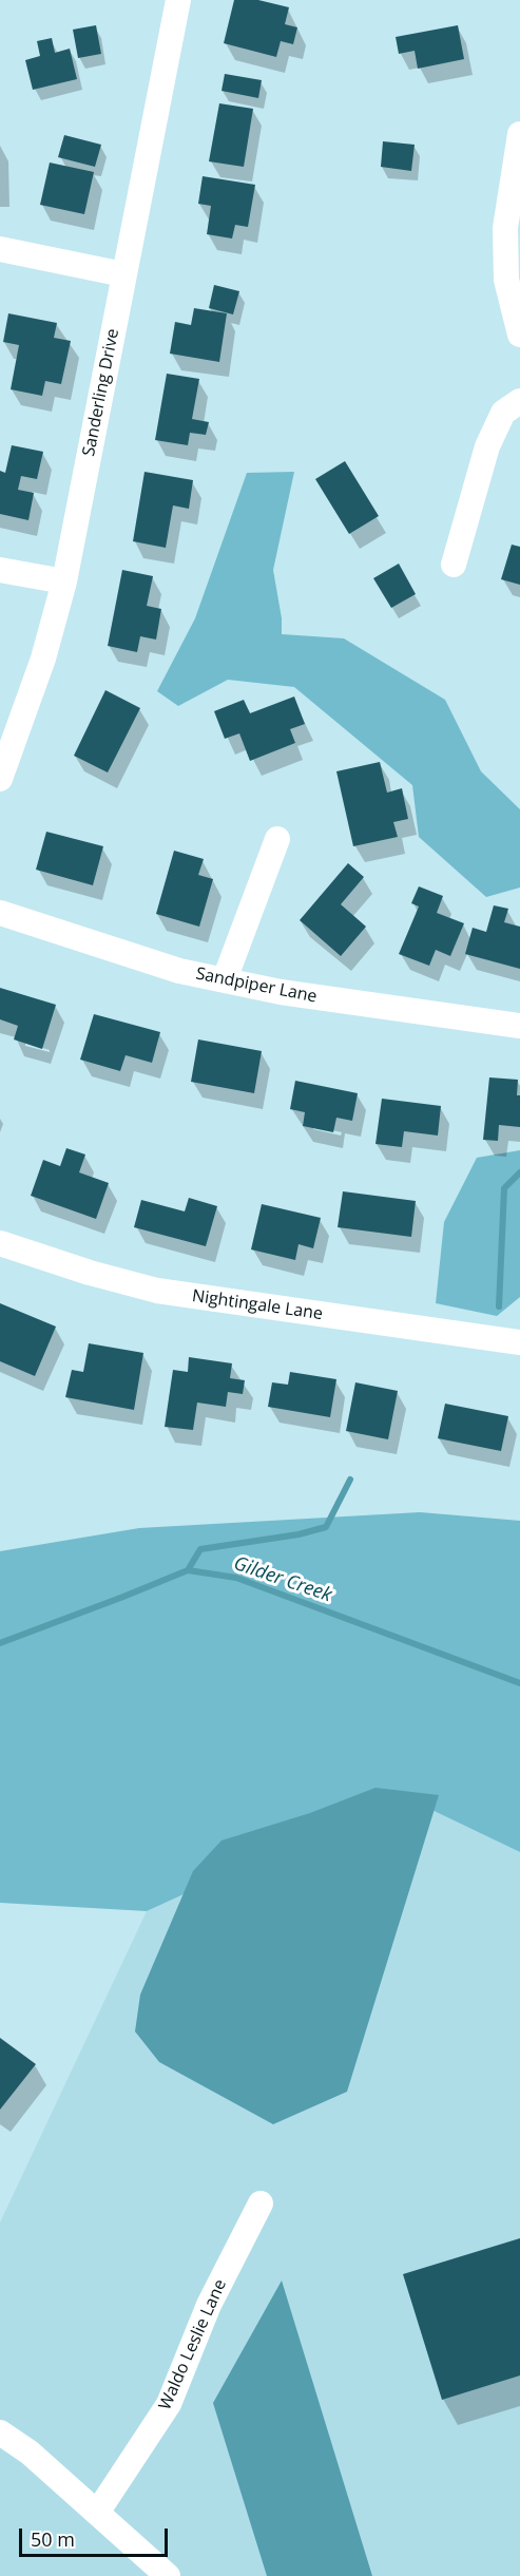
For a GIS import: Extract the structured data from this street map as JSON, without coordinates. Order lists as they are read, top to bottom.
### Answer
{
  "streets": {
    "street": [
      "Sanderling Drive",
      "Sandpiper Lane",
      "Nightingale Lane",
      "Waldo Leslie Lane"
    ]
  },
  "water": ["Gilder Creek"],
  "scale_bar": "50 m"
}
